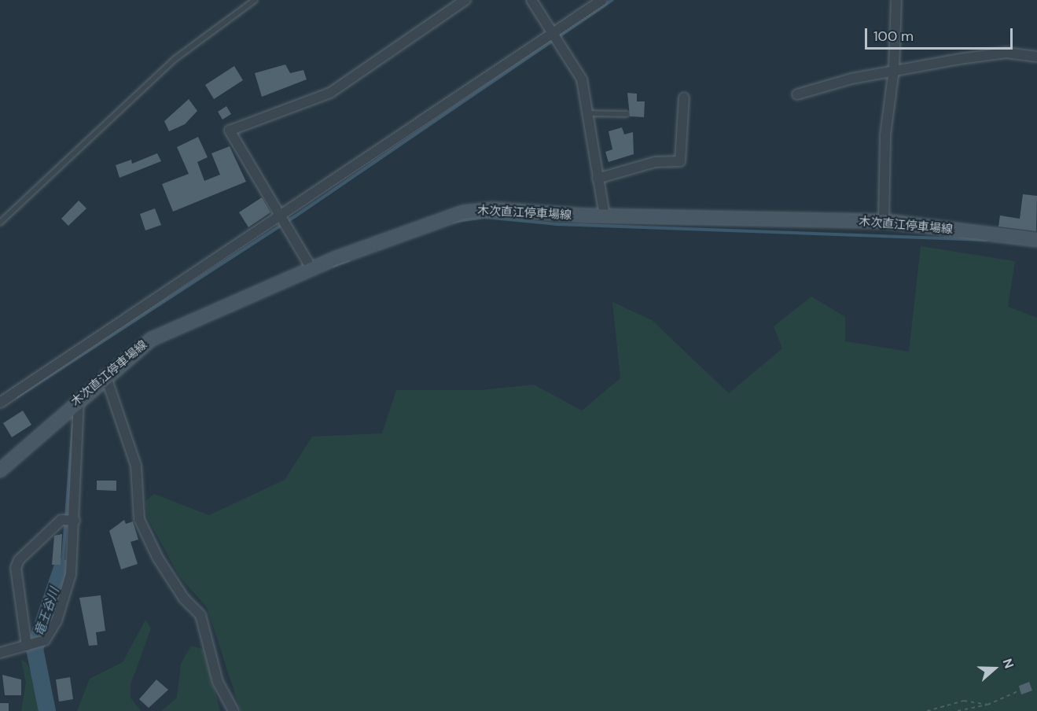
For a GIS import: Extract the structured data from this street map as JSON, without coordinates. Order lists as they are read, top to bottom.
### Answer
{
  "streets": {
    "main road": ["木次直江停車場線"]
  },
  "water": ["竜王谷川"],
  "scale_bar": "100 m",
  "north": "right"
}
